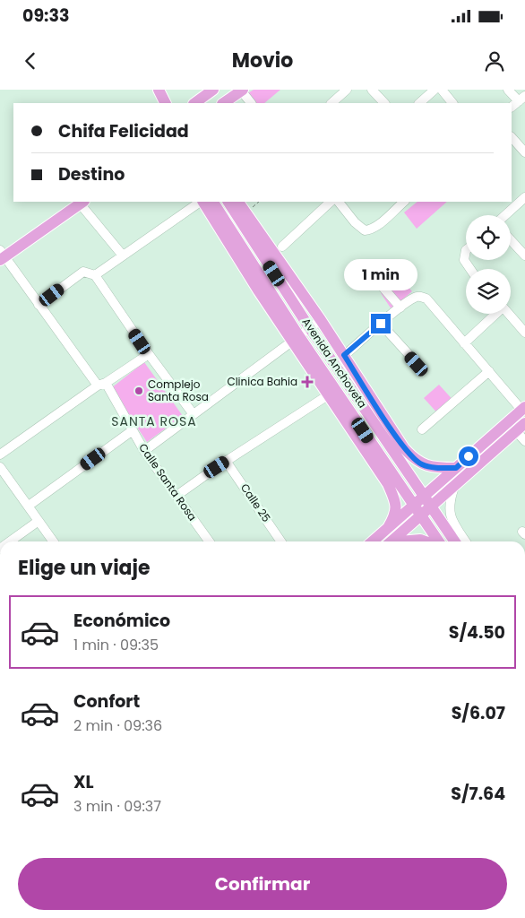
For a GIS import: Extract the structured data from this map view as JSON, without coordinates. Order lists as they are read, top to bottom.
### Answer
{
  "streets": {
    "main road": ["Avenida Anchoveta"],
    "street": ["Calle Santa Rosa", "Calle 25"]
  },
  "districts": ["SANTA ROSA"],
  "places": {
    "health": ["Clinica Bahia"],
    "other": ["Complejo Santa Rosa"]
  },
  "page": {
    "status": "09:33",
    "header": "Movio",
    "banner": ["Chifa Felicidad", "Destino"],
    "bubble": "1 min",
    "heading": "Elige un viaje",
    "list": [
      {
        "name": "Económico",
        "note": "1 min · 09:35",
        "value": "S/4.50"
      },
      {
        "name": "Confort",
        "note": "2 min · 09:36",
        "value": "S/6.07"
      },
      {
        "name": "XL",
        "note": "3 min · 09:37",
        "value": "S/7.64"
      }
    ],
    "buttons": "Confirmar"
  }
}
